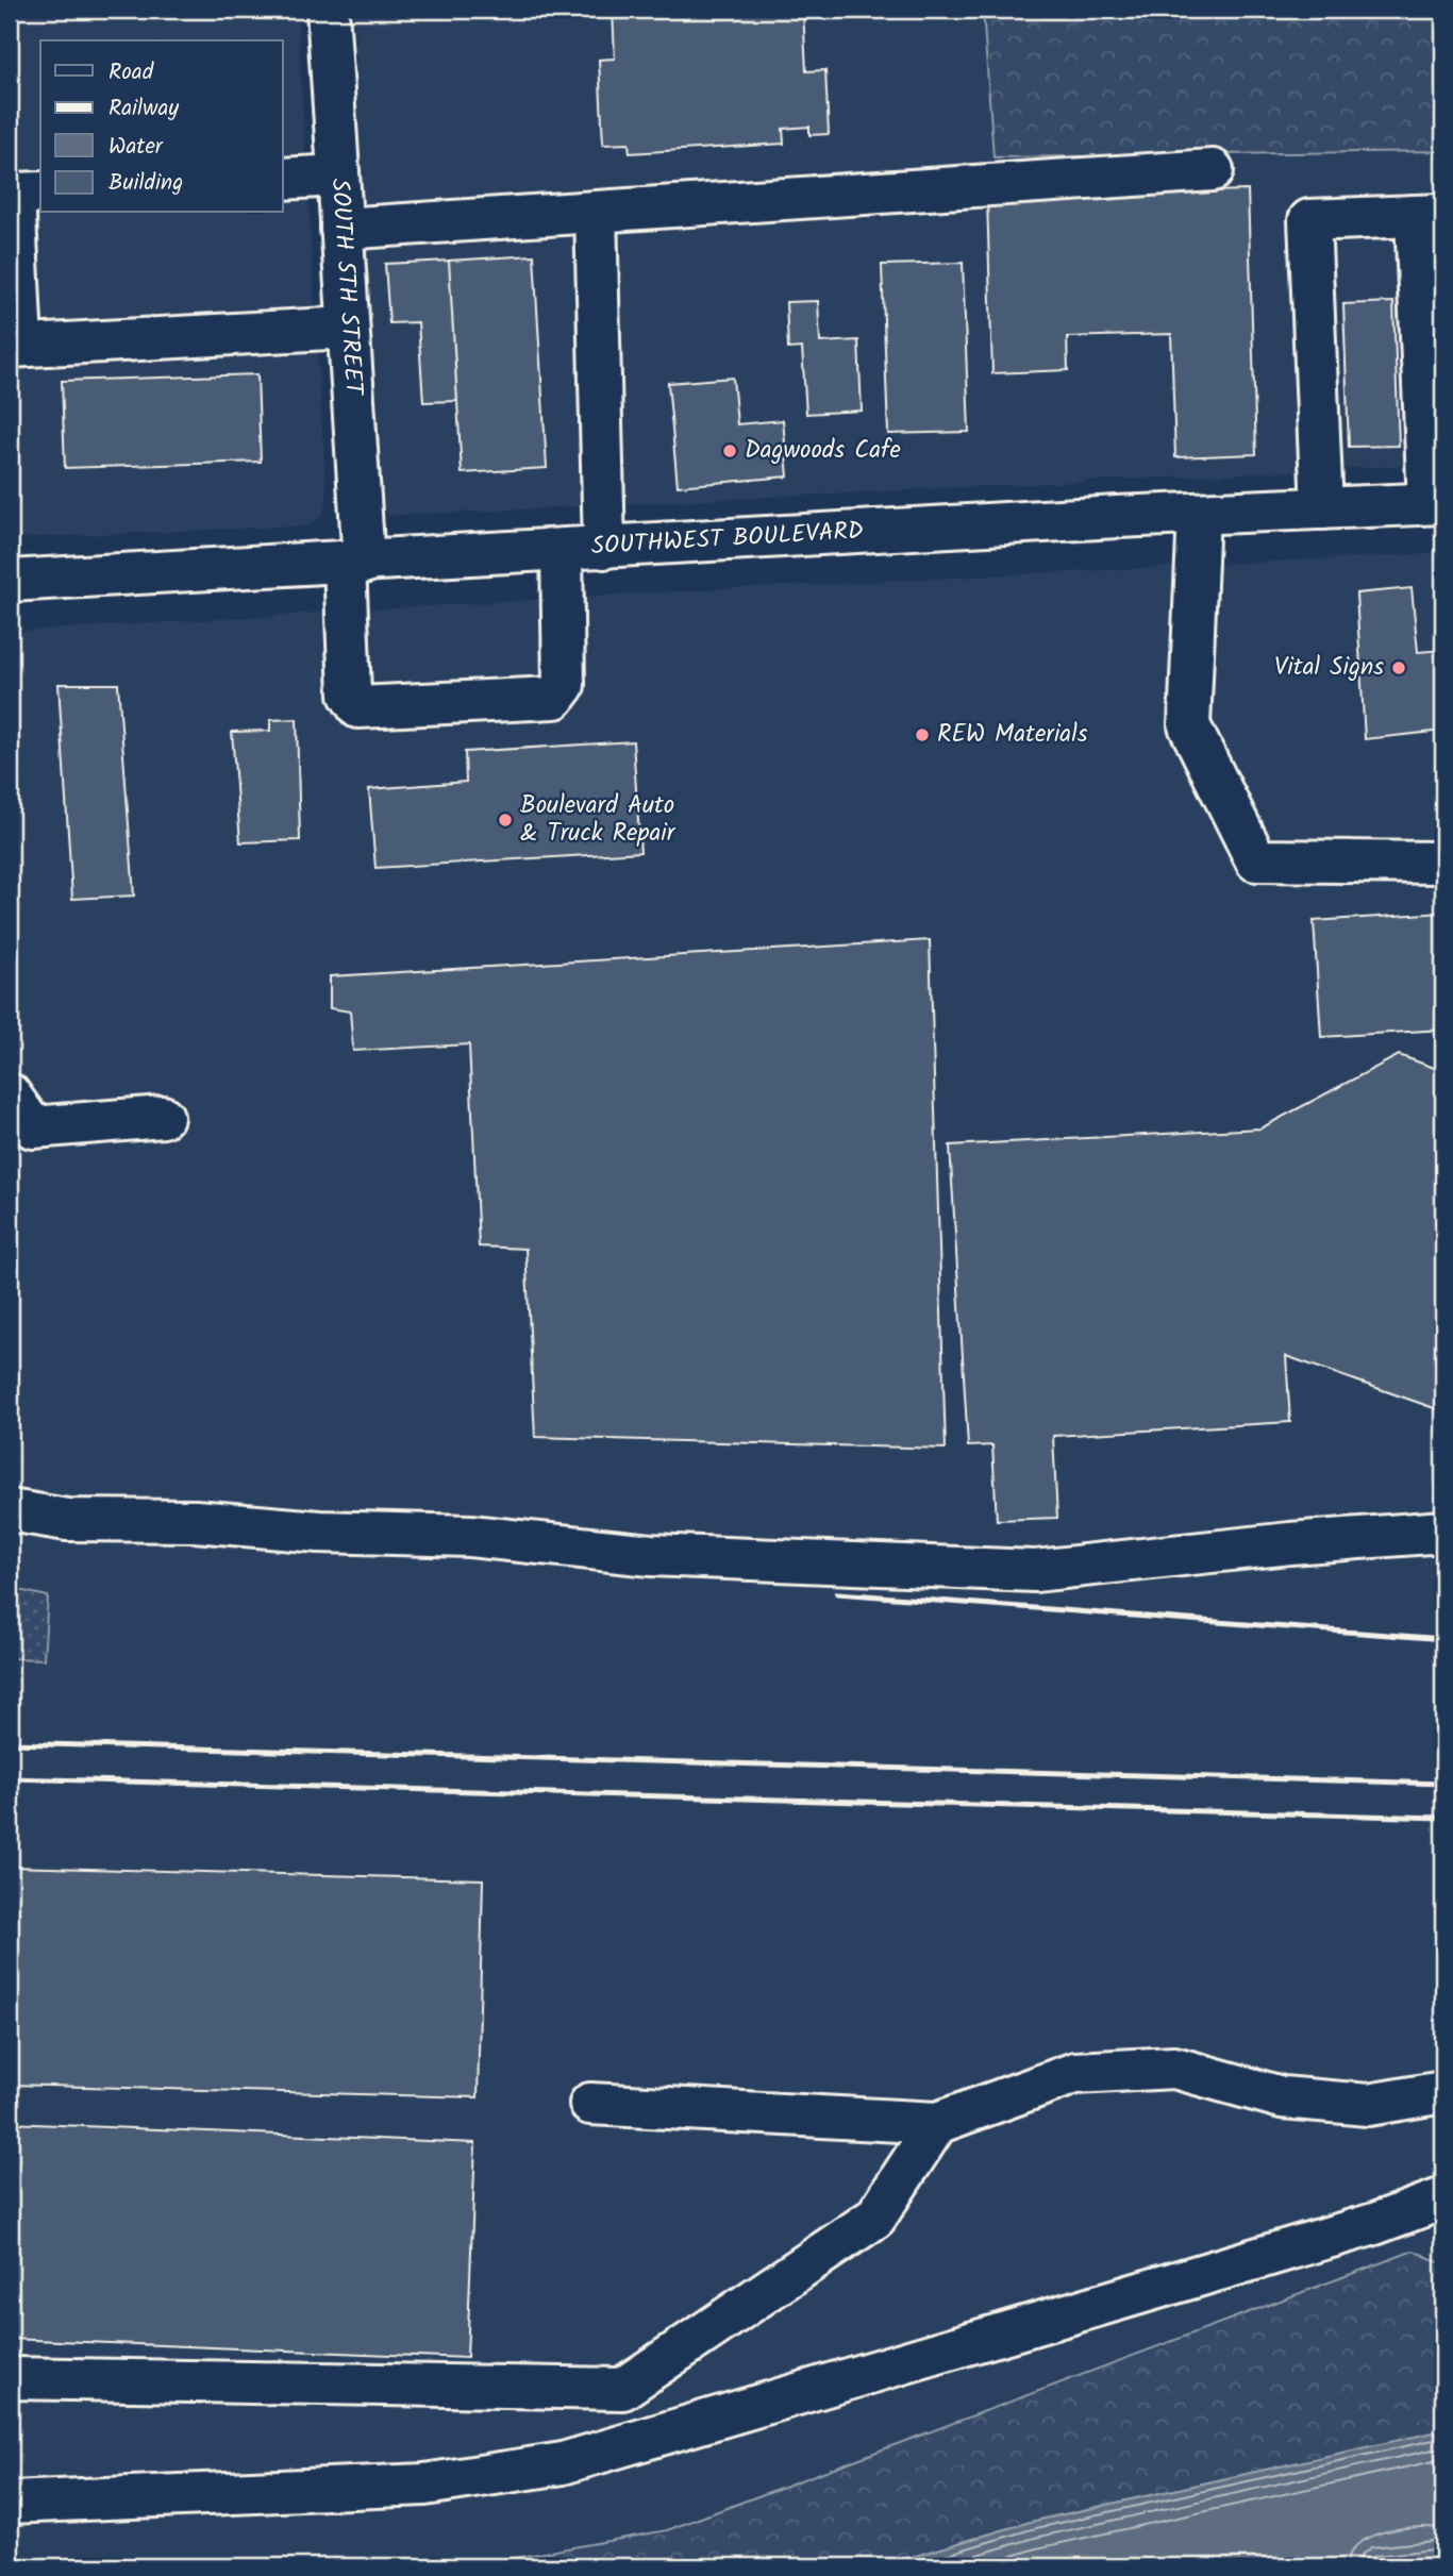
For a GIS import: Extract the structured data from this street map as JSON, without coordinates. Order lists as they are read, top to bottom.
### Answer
{
  "streets": {
    "main road": ["SOUTH 5TH STREET", "SOUTHWEST BOULEVARD"]
  },
  "crossings": [
    ["SOUTH 5TH STREET", "SOUTHWEST BOULEVARD"]
  ],
  "places": [
    "Dagwoods Cafe",
    "Vital Signs",
    "REW Materials",
    "Boulevard Auto & Truck Repair"
  ],
  "legend": [
    "Road",
    "Railway",
    "Water",
    "Building"
  ]
}
